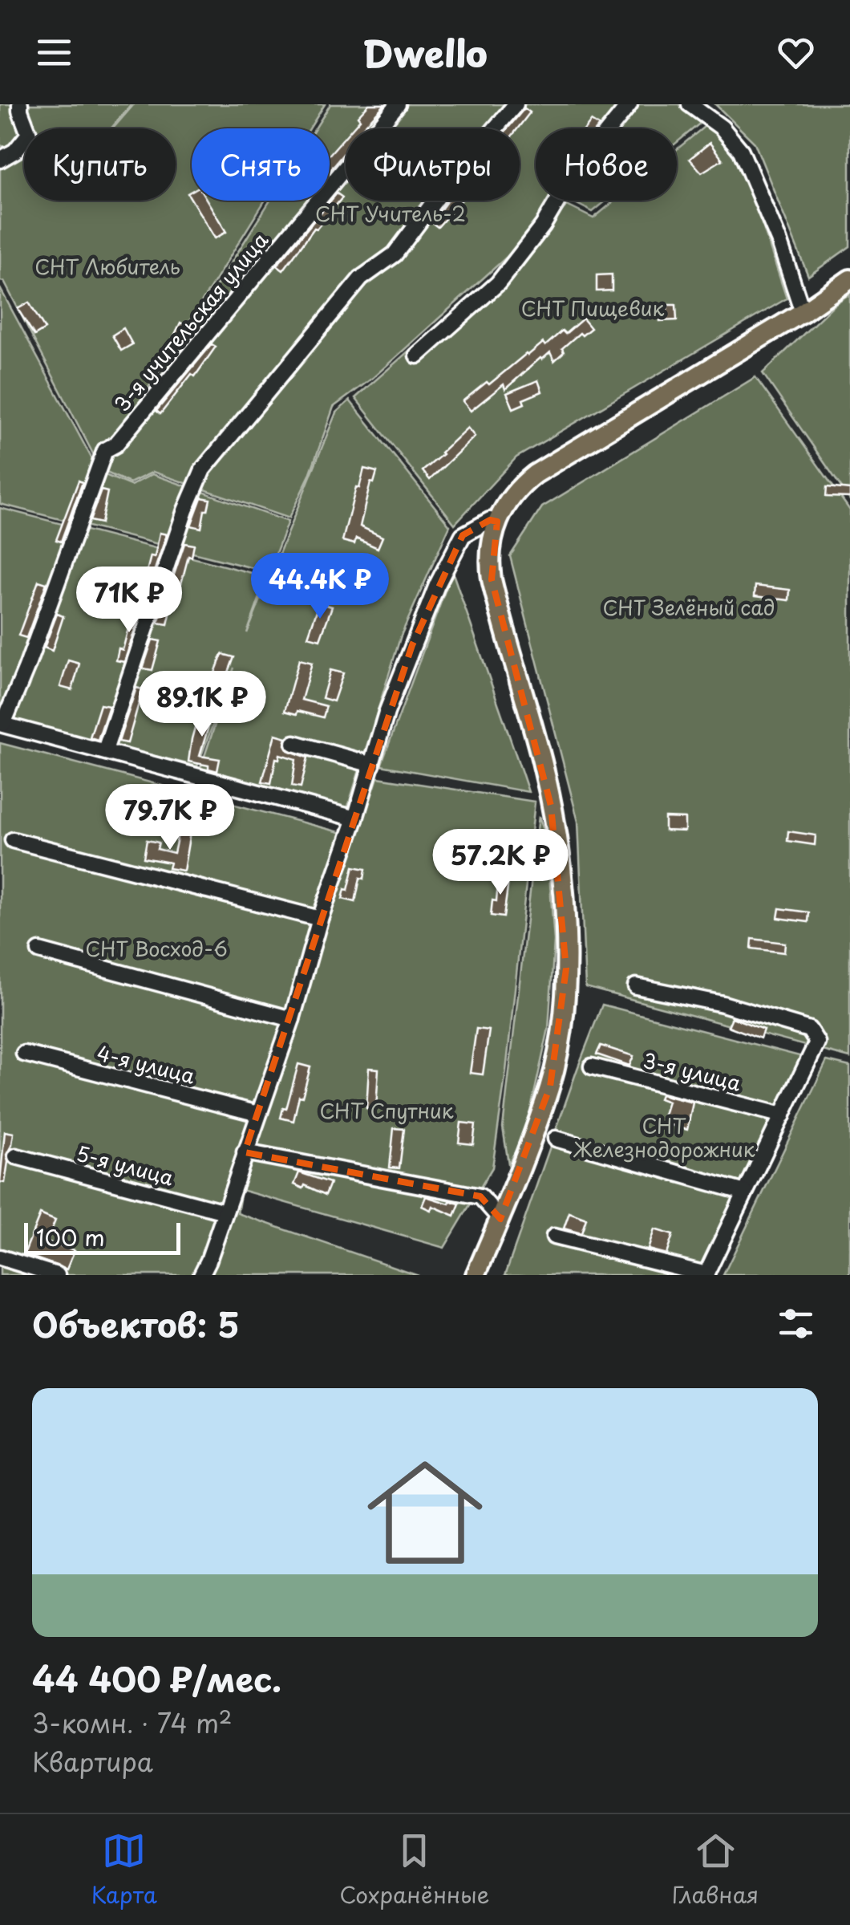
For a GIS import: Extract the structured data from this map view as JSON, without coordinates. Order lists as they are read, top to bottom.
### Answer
{
  "streets": {
    "street": [
      "3-я учительская улица",
      "4-я улица",
      "3-я улица",
      "5-я улица"
    ]
  },
  "parks": [
    "СНТ Учитель-2",
    "СНТ Любитель",
    "СНТ Пищевик",
    "СНТ Зелёный сад",
    "СНТ Восход-6",
    "СНТ Спутник",
    "СНТ Железнодорожник"
  ],
  "scale_bar": "100 m",
  "page": {
    "header": "Dwello",
    "chip": [
      "Купить",
      "Снять",
      "Фильтры",
      "Новое"
    ],
    "price": [
      "44.4K ₽",
      "71K ₽",
      "89.1K ₽",
      "79.7K ₽",
      "57.2K ₽"
    ],
    "scale": "100 m",
    "heading": "Объектов: 5",
    "list": [
      {
        "name": "44 400 ₽/мес.",
        "note": "3-комн. · 74 m² · Квартира"
      }
    ],
    "tabs": ["Карта", "Сохранённые", "Главная"]
  }
}
